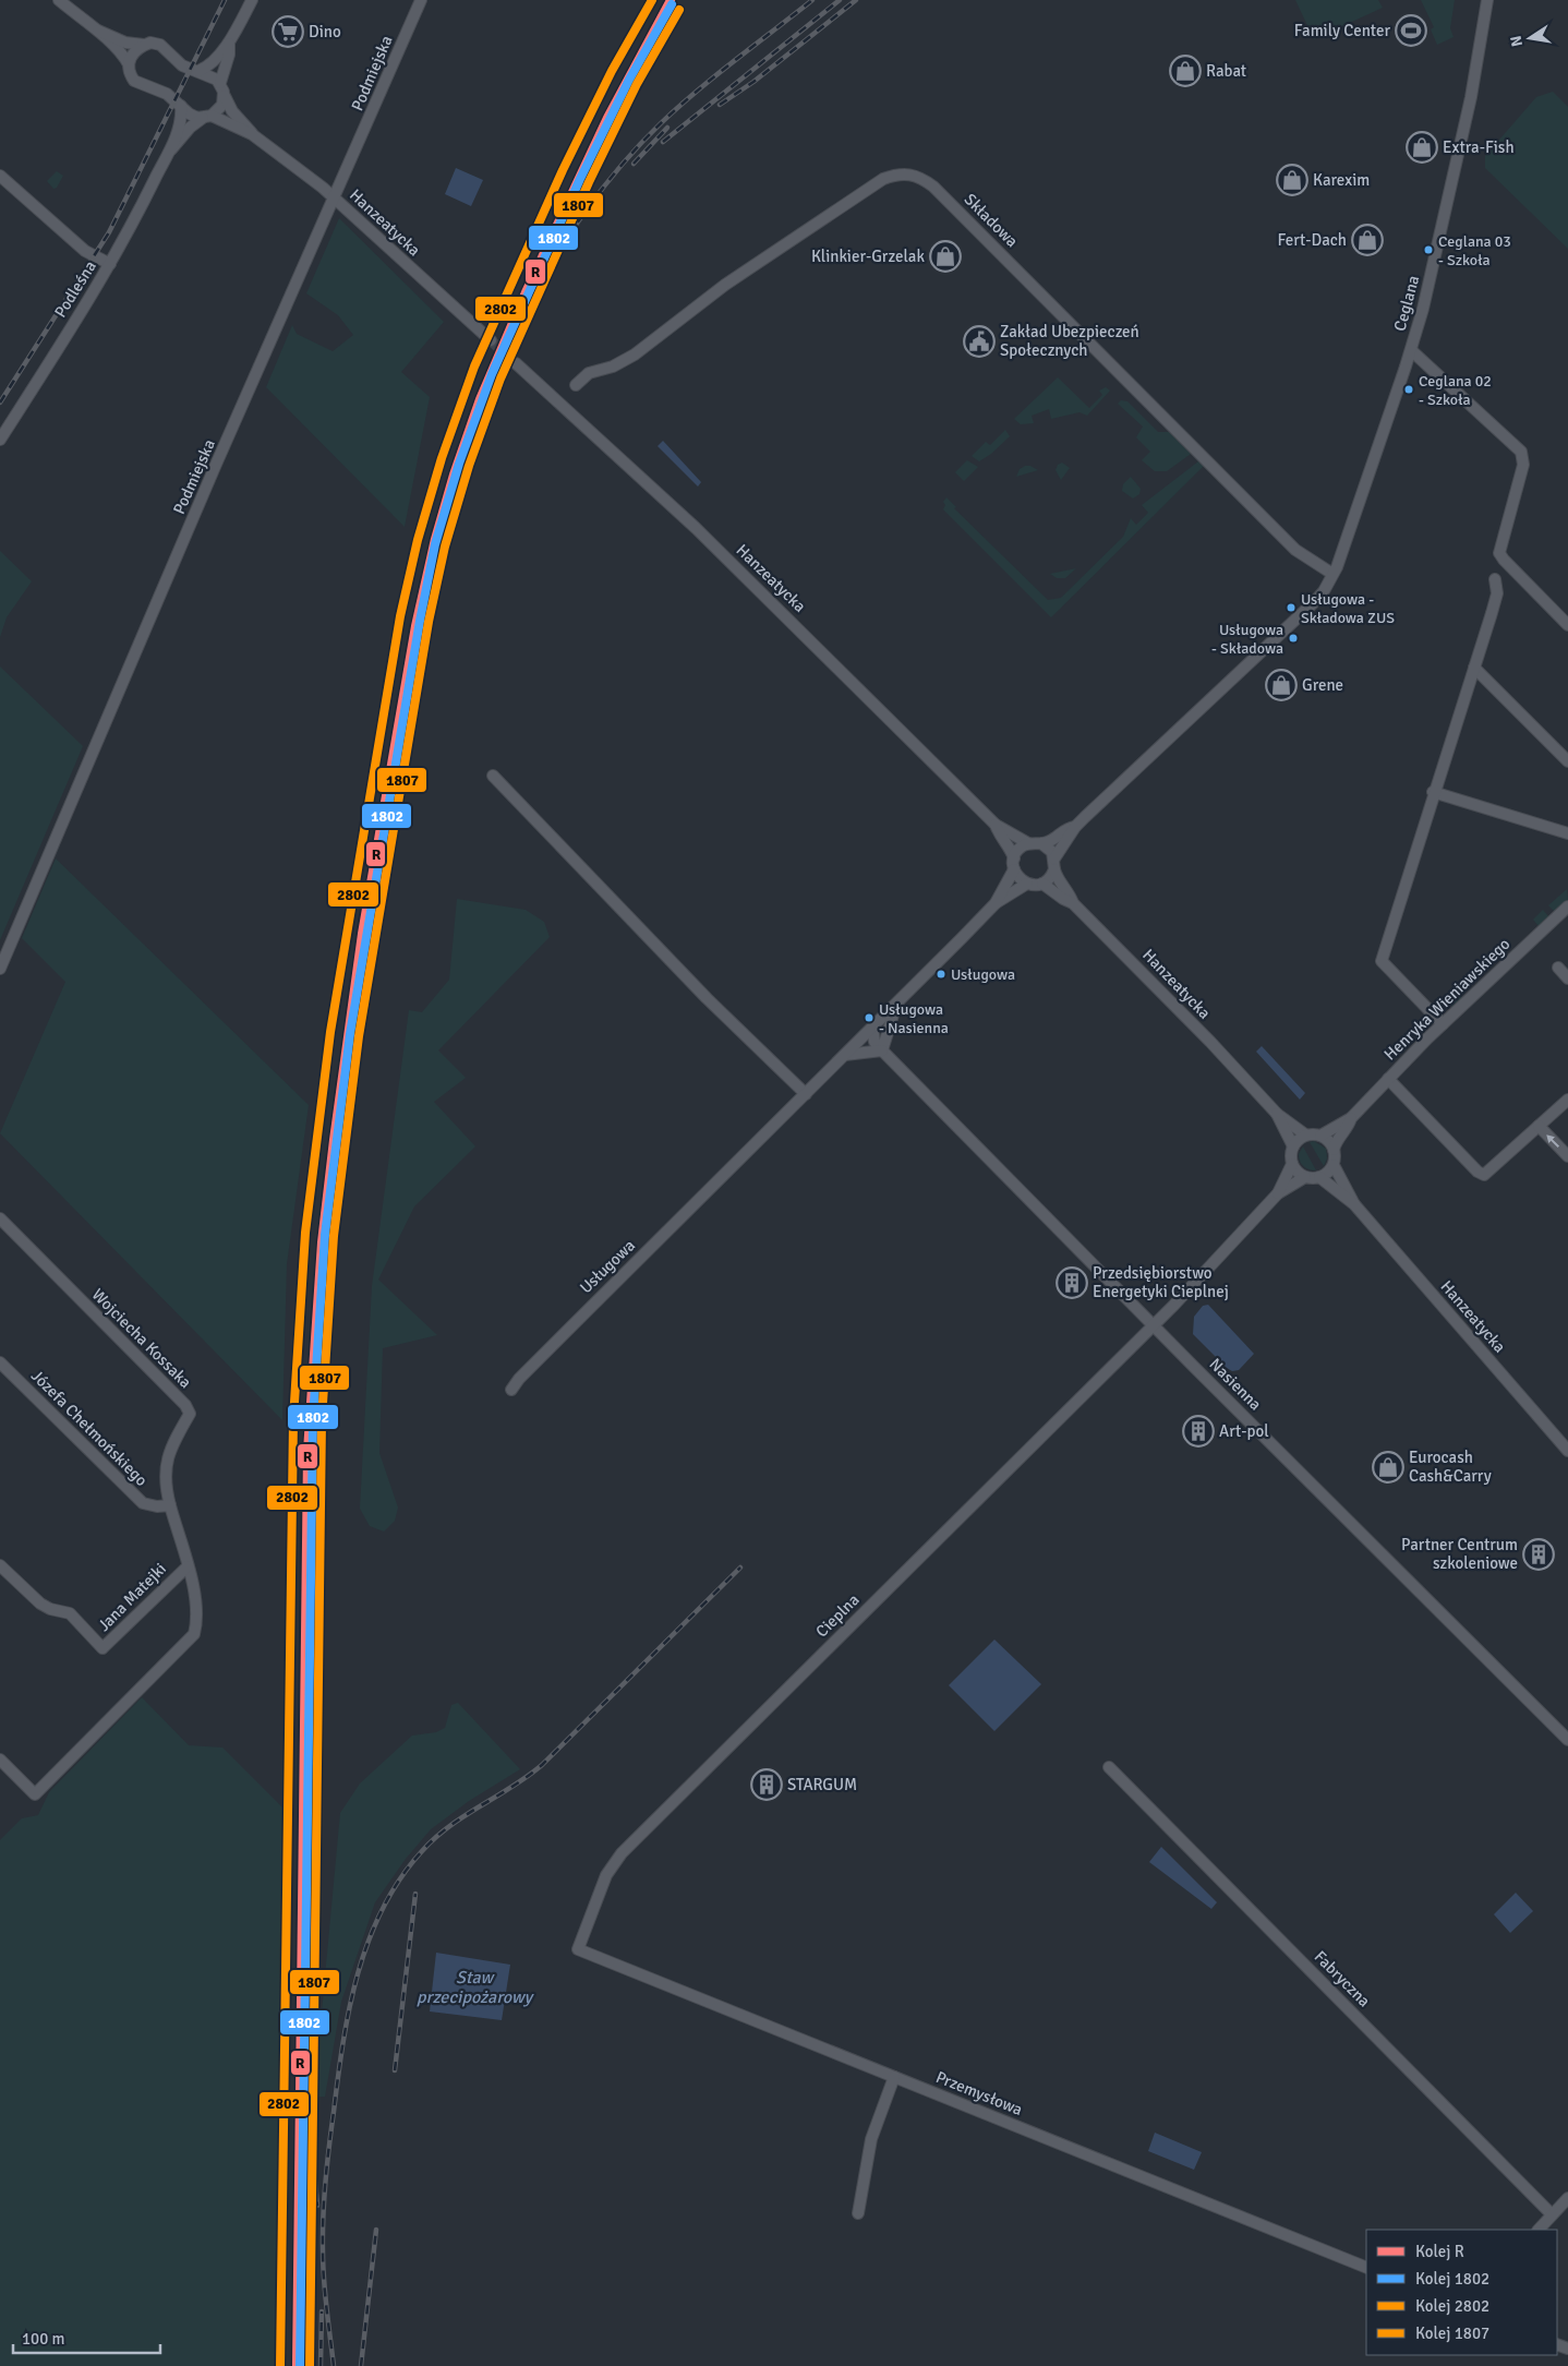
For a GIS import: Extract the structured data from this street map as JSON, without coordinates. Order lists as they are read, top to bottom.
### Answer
{
  "streets": {
    "street": [
      "Podmiejska",
      "Składowa",
      "Hanzeatycka",
      "Podleśna",
      "Ceglana",
      "Henryka Wieniawskiego",
      "Usługowa",
      "Wojciecha Kossaka",
      "Nasienna",
      "Józefa Chełmońskiego",
      "Jana Matejki",
      "Cieplna",
      "Fabryczna",
      "Przemysłowa"
    ]
  },
  "crossings": [
    ["Podmiejska", "Hanzeatycka"],
    ["Składowa", "Ceglana"],
    ["Hanzeatycka", "Podleśna"],
    ["Hanzeatycka", "Henryka Wieniawskiego"],
    ["Hanzeatycka", "Usługowa"],
    ["Usługowa", "Nasienna"],
    ["Wojciecha Kossaka", "Józefa Chełmońskiego"],
    ["Nasienna", "Cieplna"],
    ["Cieplna", "Przemysłowa"]
  ],
  "water": ["Staw przecipożarowy"],
  "places": {
    "sports": ["Family Center"],
    "supermarket": ["Dino"],
    "shop": [
      "Rabat",
      "Extra-Fish",
      "Karexim",
      "Fert-Dach",
      "Klinkier-Grzelak",
      "Grene",
      "Eurocash Cash&Carry"
    ],
    "other": [
      "Ceglana 03 - Szkoła",
      "Ceglana 02 - Szkoła",
      "Usługowa - Składowa ZUS",
      "Usługowa - Składowa",
      "Usługowa",
      "Usługowa - Nasienna"
    ],
    "public building": ["Zakład Ubezpieczeń Społecznych"],
    "building": [
      "Przedsiębiorstwo Energetyki Cieplnej",
      "Art-pol",
      "Partner Centrum szkoleniowe",
      "STARGUM"
    ]
  },
  "lines": [
    "rail line R",
    "rail line 2802",
    "rail line 1802",
    "rail line 1807"
  ],
  "legend": [
    "Kolej R",
    "Kolej 1802",
    "Kolej 2802",
    "Kolej 1807"
  ],
  "scale_bar": "100 m",
  "north": "left"
}
